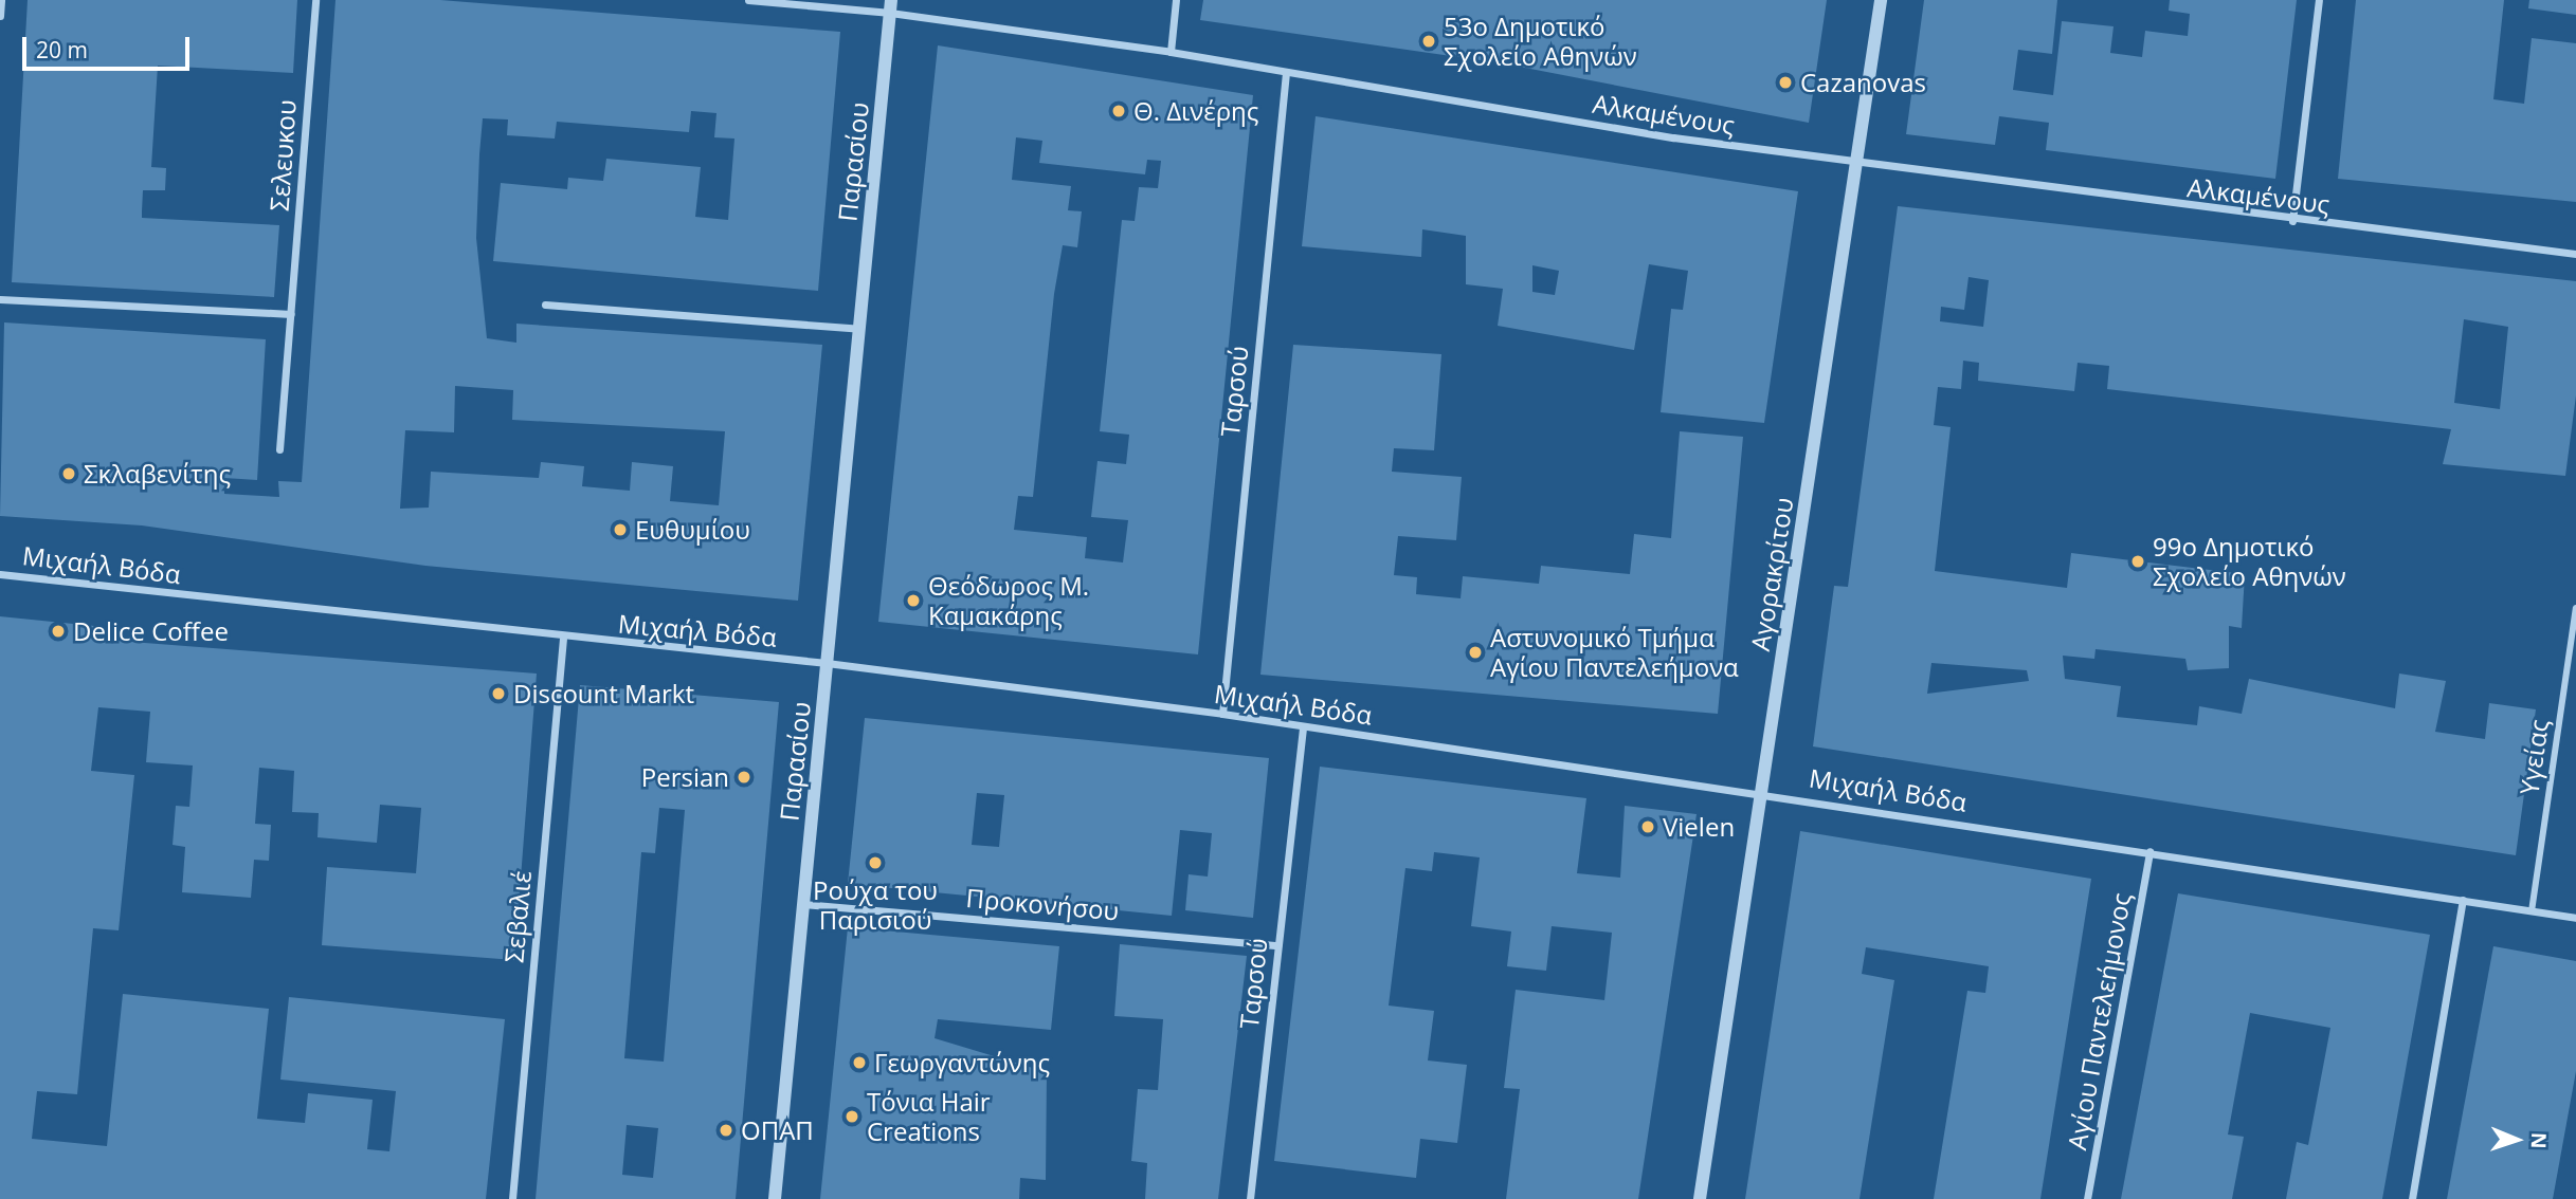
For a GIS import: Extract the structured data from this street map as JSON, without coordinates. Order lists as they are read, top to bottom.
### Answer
{
  "streets": {
    "street": [
      "Αλκαμένους",
      "Σελευκου",
      "Παρασίου",
      "Ταρσού",
      "Μιχαήλ Βόδα",
      "Αγορακρίτου",
      "Υγείας",
      "Προκονήσου",
      "Σεβαλιέ",
      "Αγίου Παντελεήμονος"
    ]
  },
  "crossings": [
    ["Αλκαμένους", "Παρασίου"],
    ["Αλκαμένους", "Ταρσού"],
    ["Αλκαμένους", "Αγορακρίτου"],
    ["Παρασίου", "Μιχαήλ Βόδα"],
    ["Παρασίου", "Προκονήσου"],
    ["Ταρσού", "Μιχαήλ Βόδα"],
    ["Ταρσού", "Προκονήσου"],
    ["Μιχαήλ Βόδα", "Αγορακρίτου"],
    ["Μιχαήλ Βόδα", "Υγείας"],
    ["Μιχαήλ Βόδα", "Σεβαλιέ"],
    ["Μιχαήλ Βόδα", "Αγίου Παντελεήμονος"]
  ],
  "places": [
    "53ο Δημοτικό Σχολείο Αθηνών",
    "Cazanovas",
    "Θ. Δινέρης",
    "Σκλαβενίτης",
    "Ευθυμίου",
    "99ο Δημοτικό Σχολείο Αθηνών",
    "Θεόδωρος Μ. Καμακάρης",
    "Delice Coffee",
    "Αστυνομικό Τμήμα Αγίου Παντελεήμονα",
    "Discount Markt",
    "Persian",
    "Vielen",
    "Ρούχα του Παρισιού",
    "Γεωργαντώνης",
    "Τόνια Hair Creations",
    "ΟΠΑΠ"
  ],
  "scale_bar": "20 m",
  "north": "right"
}
